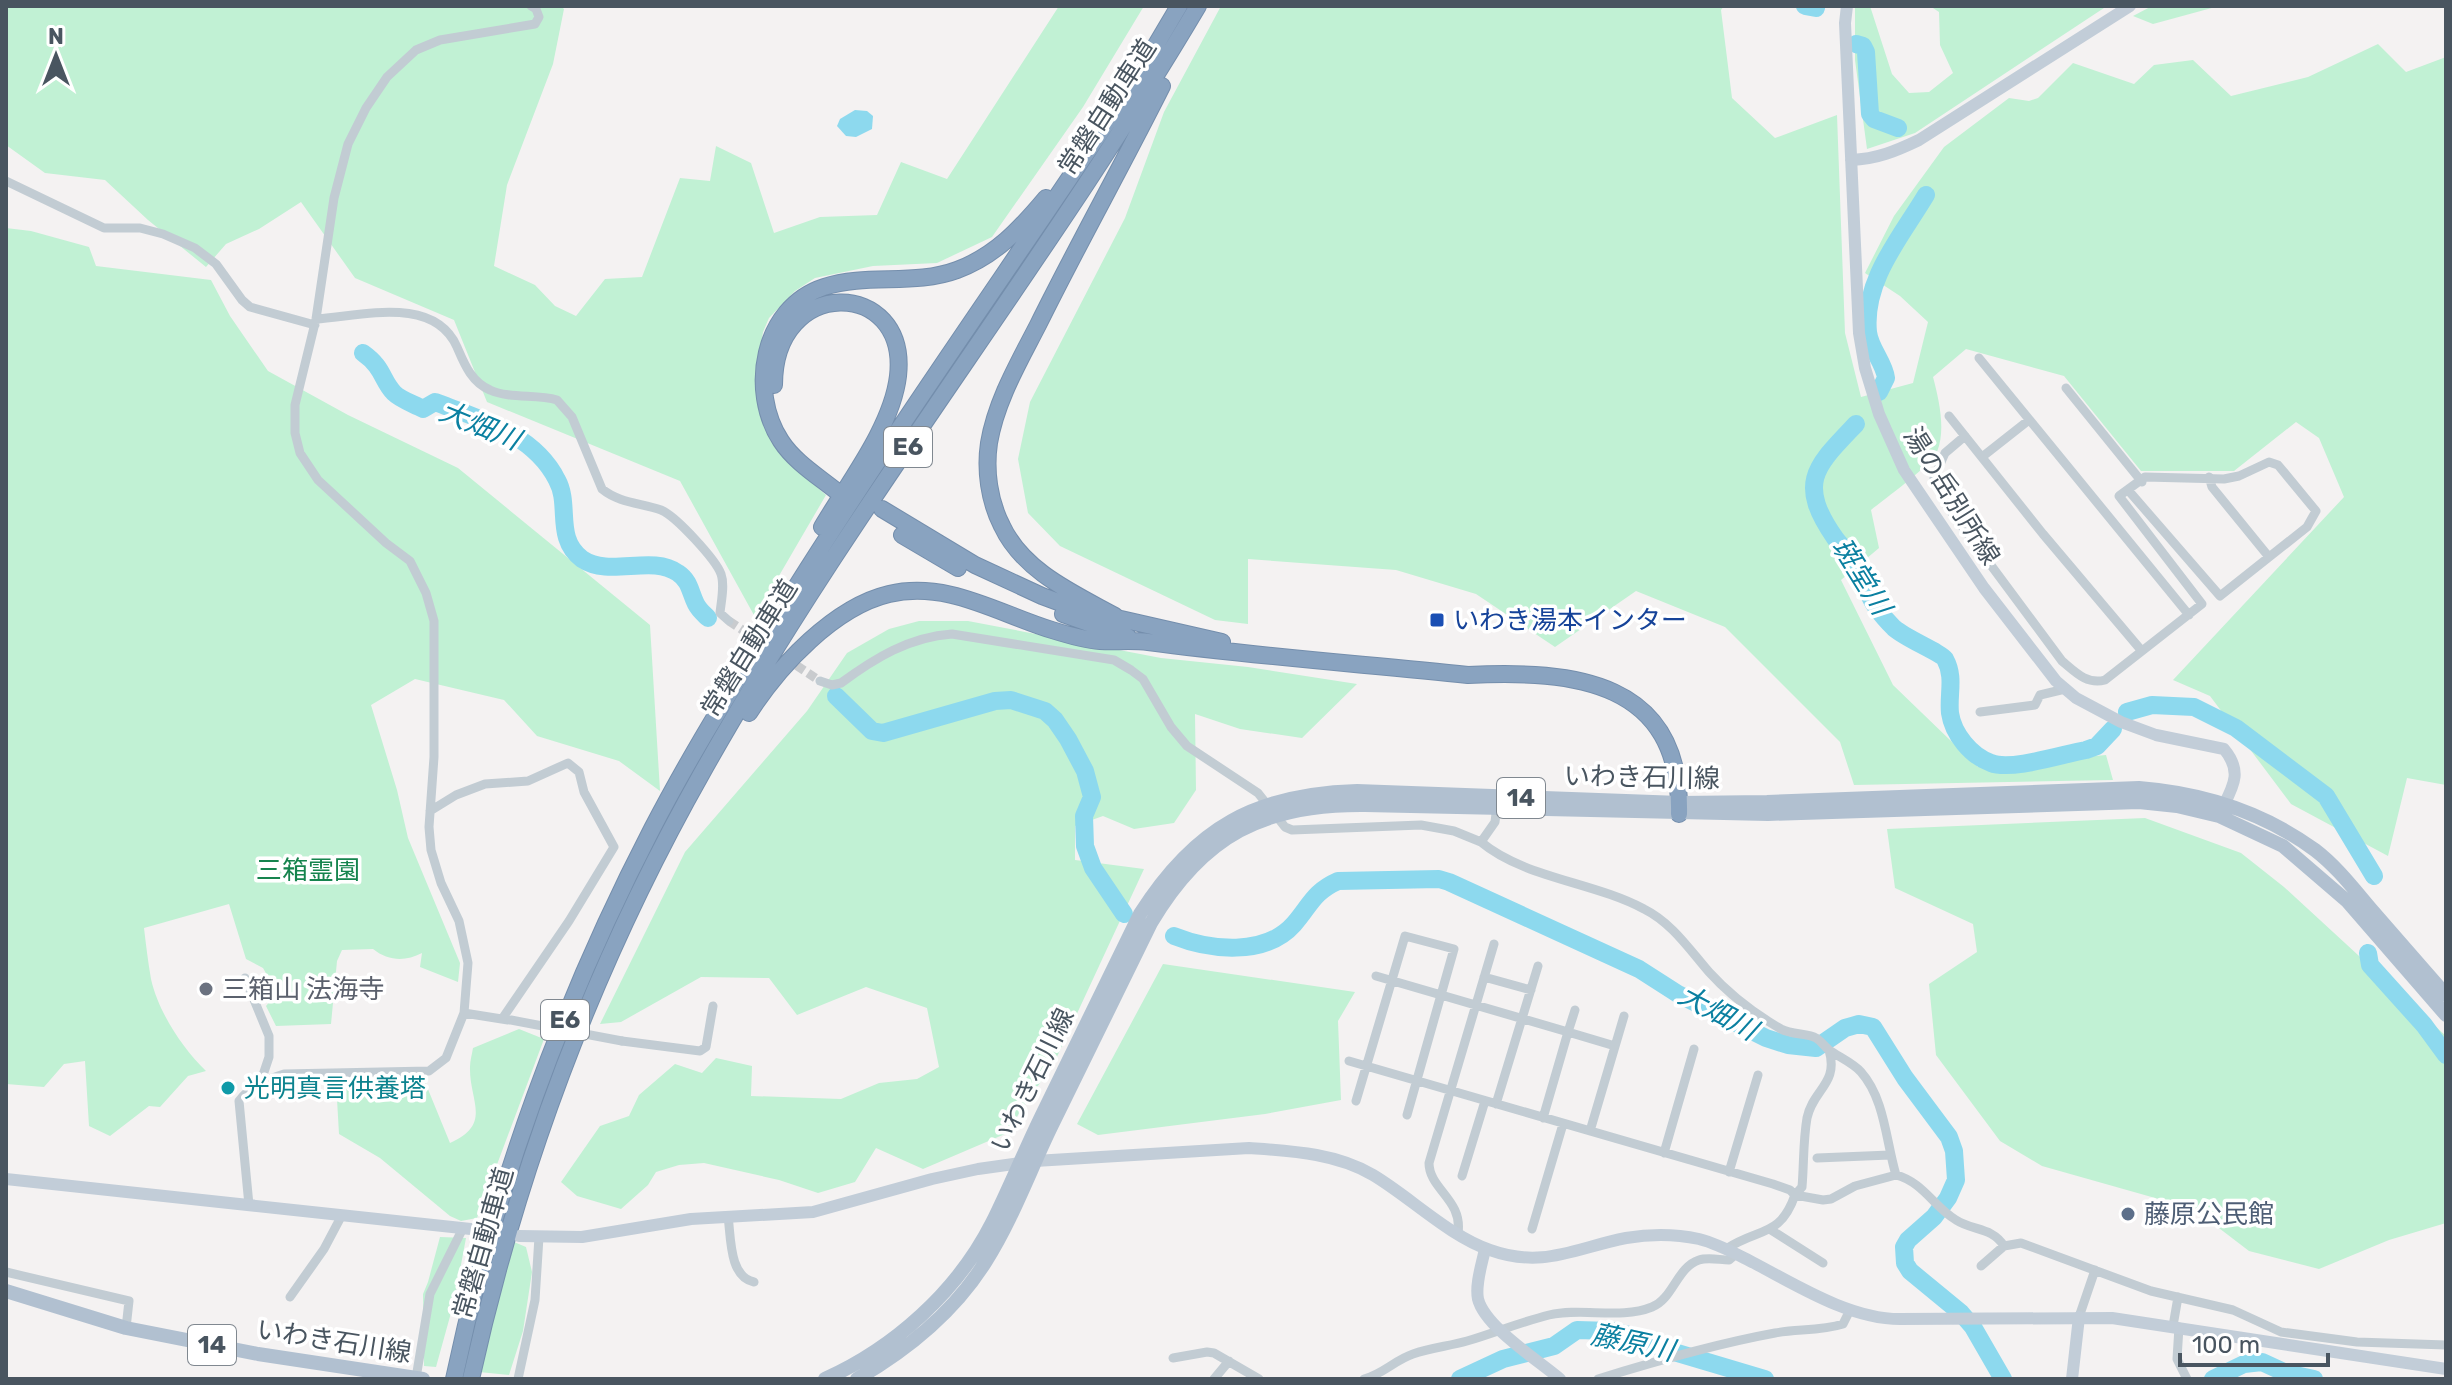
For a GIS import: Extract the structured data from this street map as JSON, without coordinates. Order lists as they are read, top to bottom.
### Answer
{
  "streets": {
    "highway": ["常磐自動車道", "E6"],
    "main road": ["いわき石川線", "14"],
    "street": ["湯の岳別所線"]
  },
  "crossings": [
    ["湯の岳別所線", "いわき石川線"]
  ],
  "water": ["大畑川", "斑堂川", "藤原川"],
  "parks": ["三箱霊園"],
  "places": {
    "transit": ["いわき湯本インター"],
    "other": ["三箱山 法海寺", "光明真言供養塔", "藤原公民館"]
  },
  "scale_bar": "100 m",
  "north": "top"
}
